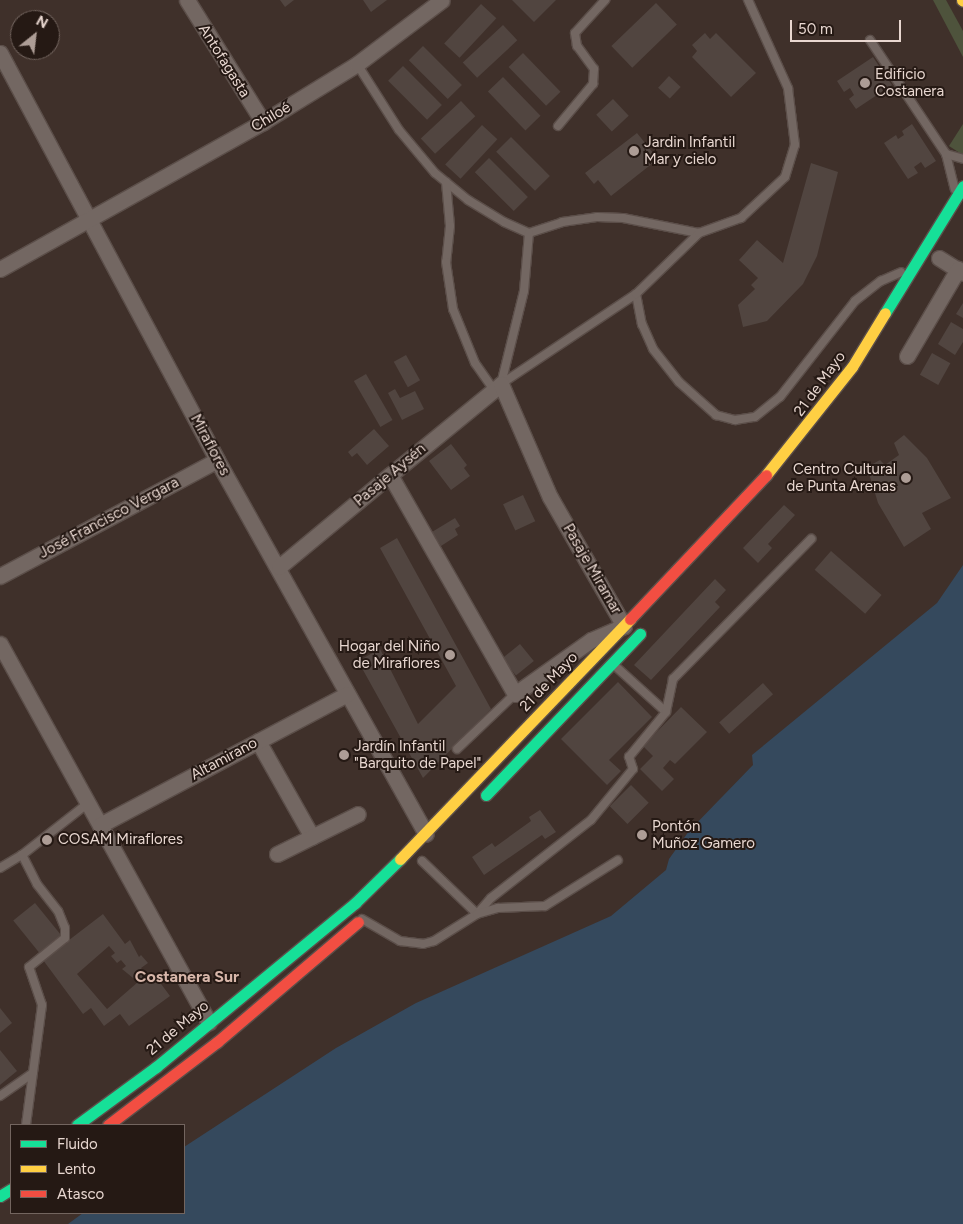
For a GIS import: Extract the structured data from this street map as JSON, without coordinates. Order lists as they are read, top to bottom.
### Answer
{
  "streets": {
    "main road": ["21 de Mayo"],
    "street": [
      "Antofagasta",
      "Chiloé",
      "Miraflores",
      "Pasaje Aysén",
      "José Francisco Vergara",
      "Pasaje Miramar",
      "Altamirano"
    ]
  },
  "crossings": [
    ["Antofagasta", "Chiloé"],
    ["Chiloé", "Miraflores"],
    ["21 de Mayo", "Miraflores"],
    ["21 de Mayo", "Pasaje Miramar"],
    ["Miraflores", "Pasaje Aysén"],
    ["Miraflores", "José Francisco Vergara"],
    ["Miraflores", "Altamirano"],
    ["Pasaje Aysén", "Pasaje Miramar"]
  ],
  "districts": ["Costanera Sur"],
  "places": [
    "Edificio Costanera",
    "Jardin Infantil Mar y cielo",
    "Centro Cultural de Punta Arenas",
    "Hogar del Niño de Miraflores",
    "Jardín Infantil \"Barquito de Papel\"",
    "Pontón Muñoz Gamero",
    "COSAM Miraflores"
  ],
  "legend": ["Fluido", "Lento", "Atasco"],
  "scale_bar": "50 m",
  "north": "top right"
}
